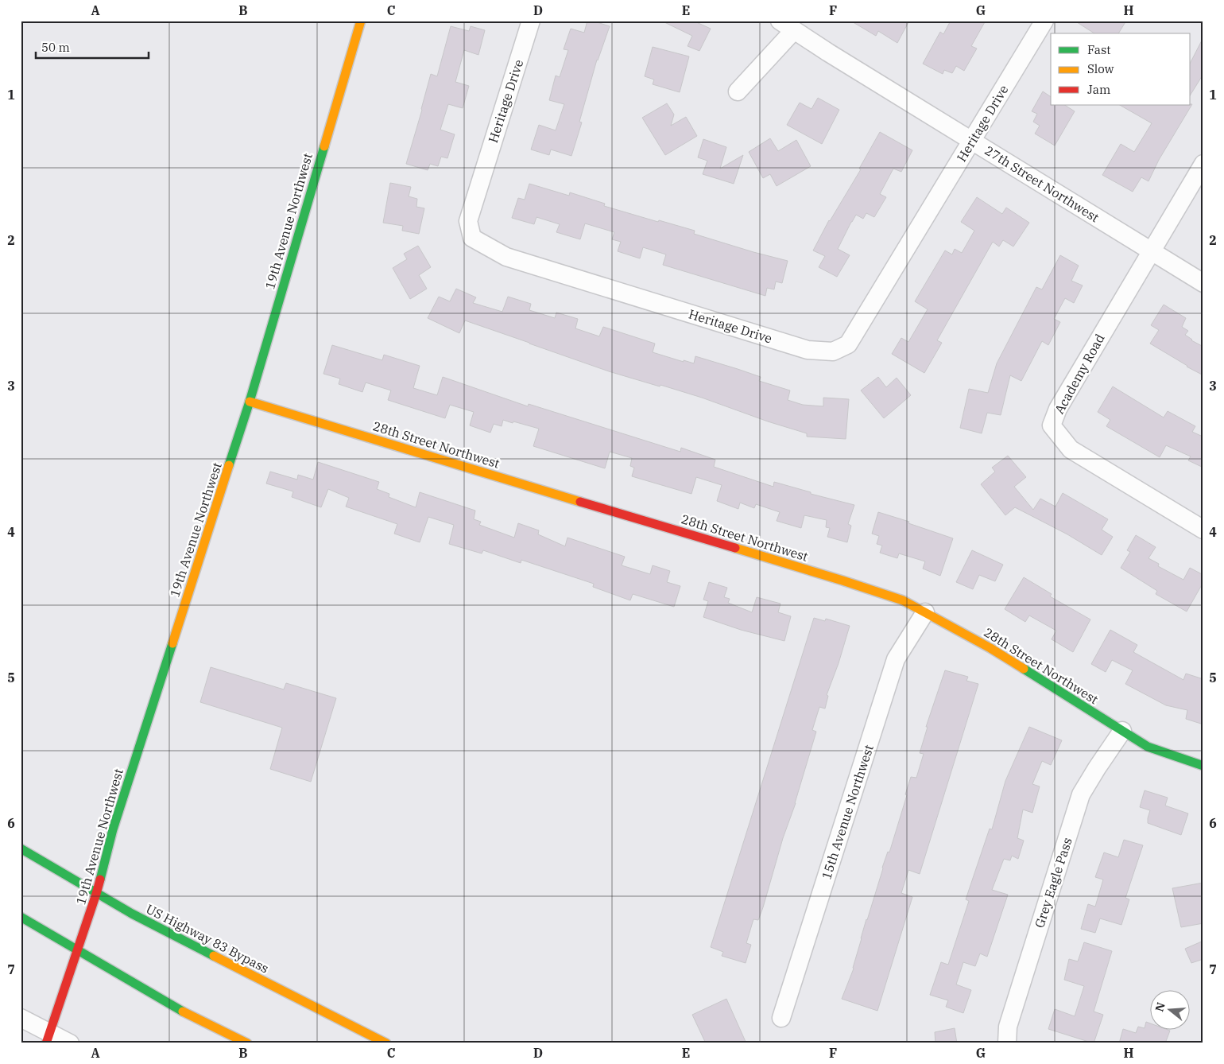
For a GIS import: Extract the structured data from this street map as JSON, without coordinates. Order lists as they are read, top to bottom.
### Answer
{
  "streets": {
    "main road": ["19th Avenue Northwest", "28th Street Northwest", "US Highway 83 Bypass"],
    "street": [
      "Heritage Drive",
      "27th Street Northwest",
      "Academy Road",
      "15th Avenue Northwest",
      "Grey Eagle Pass"
    ]
  },
  "crossings": [
    ["Heritage Drive", "27th Street Northwest"],
    ["27th Street Northwest", "Academy Road"],
    ["19th Avenue Northwest", "28th Street Northwest"],
    ["19th Avenue Northwest", "US Highway 83 Bypass"],
    ["28th Street Northwest", "15th Avenue Northwest"],
    ["28th Street Northwest", "Grey Eagle Pass"]
  ],
  "legend": ["Fast", "Slow", "Jam"],
  "scale_bar": "50 m",
  "north": "left",
  "grid": {
    "columns": [
      "A",
      "B",
      "C",
      "D",
      "E",
      "F",
      "G",
      "H"
    ],
    "rows": [
      "1",
      "2",
      "3",
      "4",
      "5",
      "6",
      "7"
    ]
  }
}
